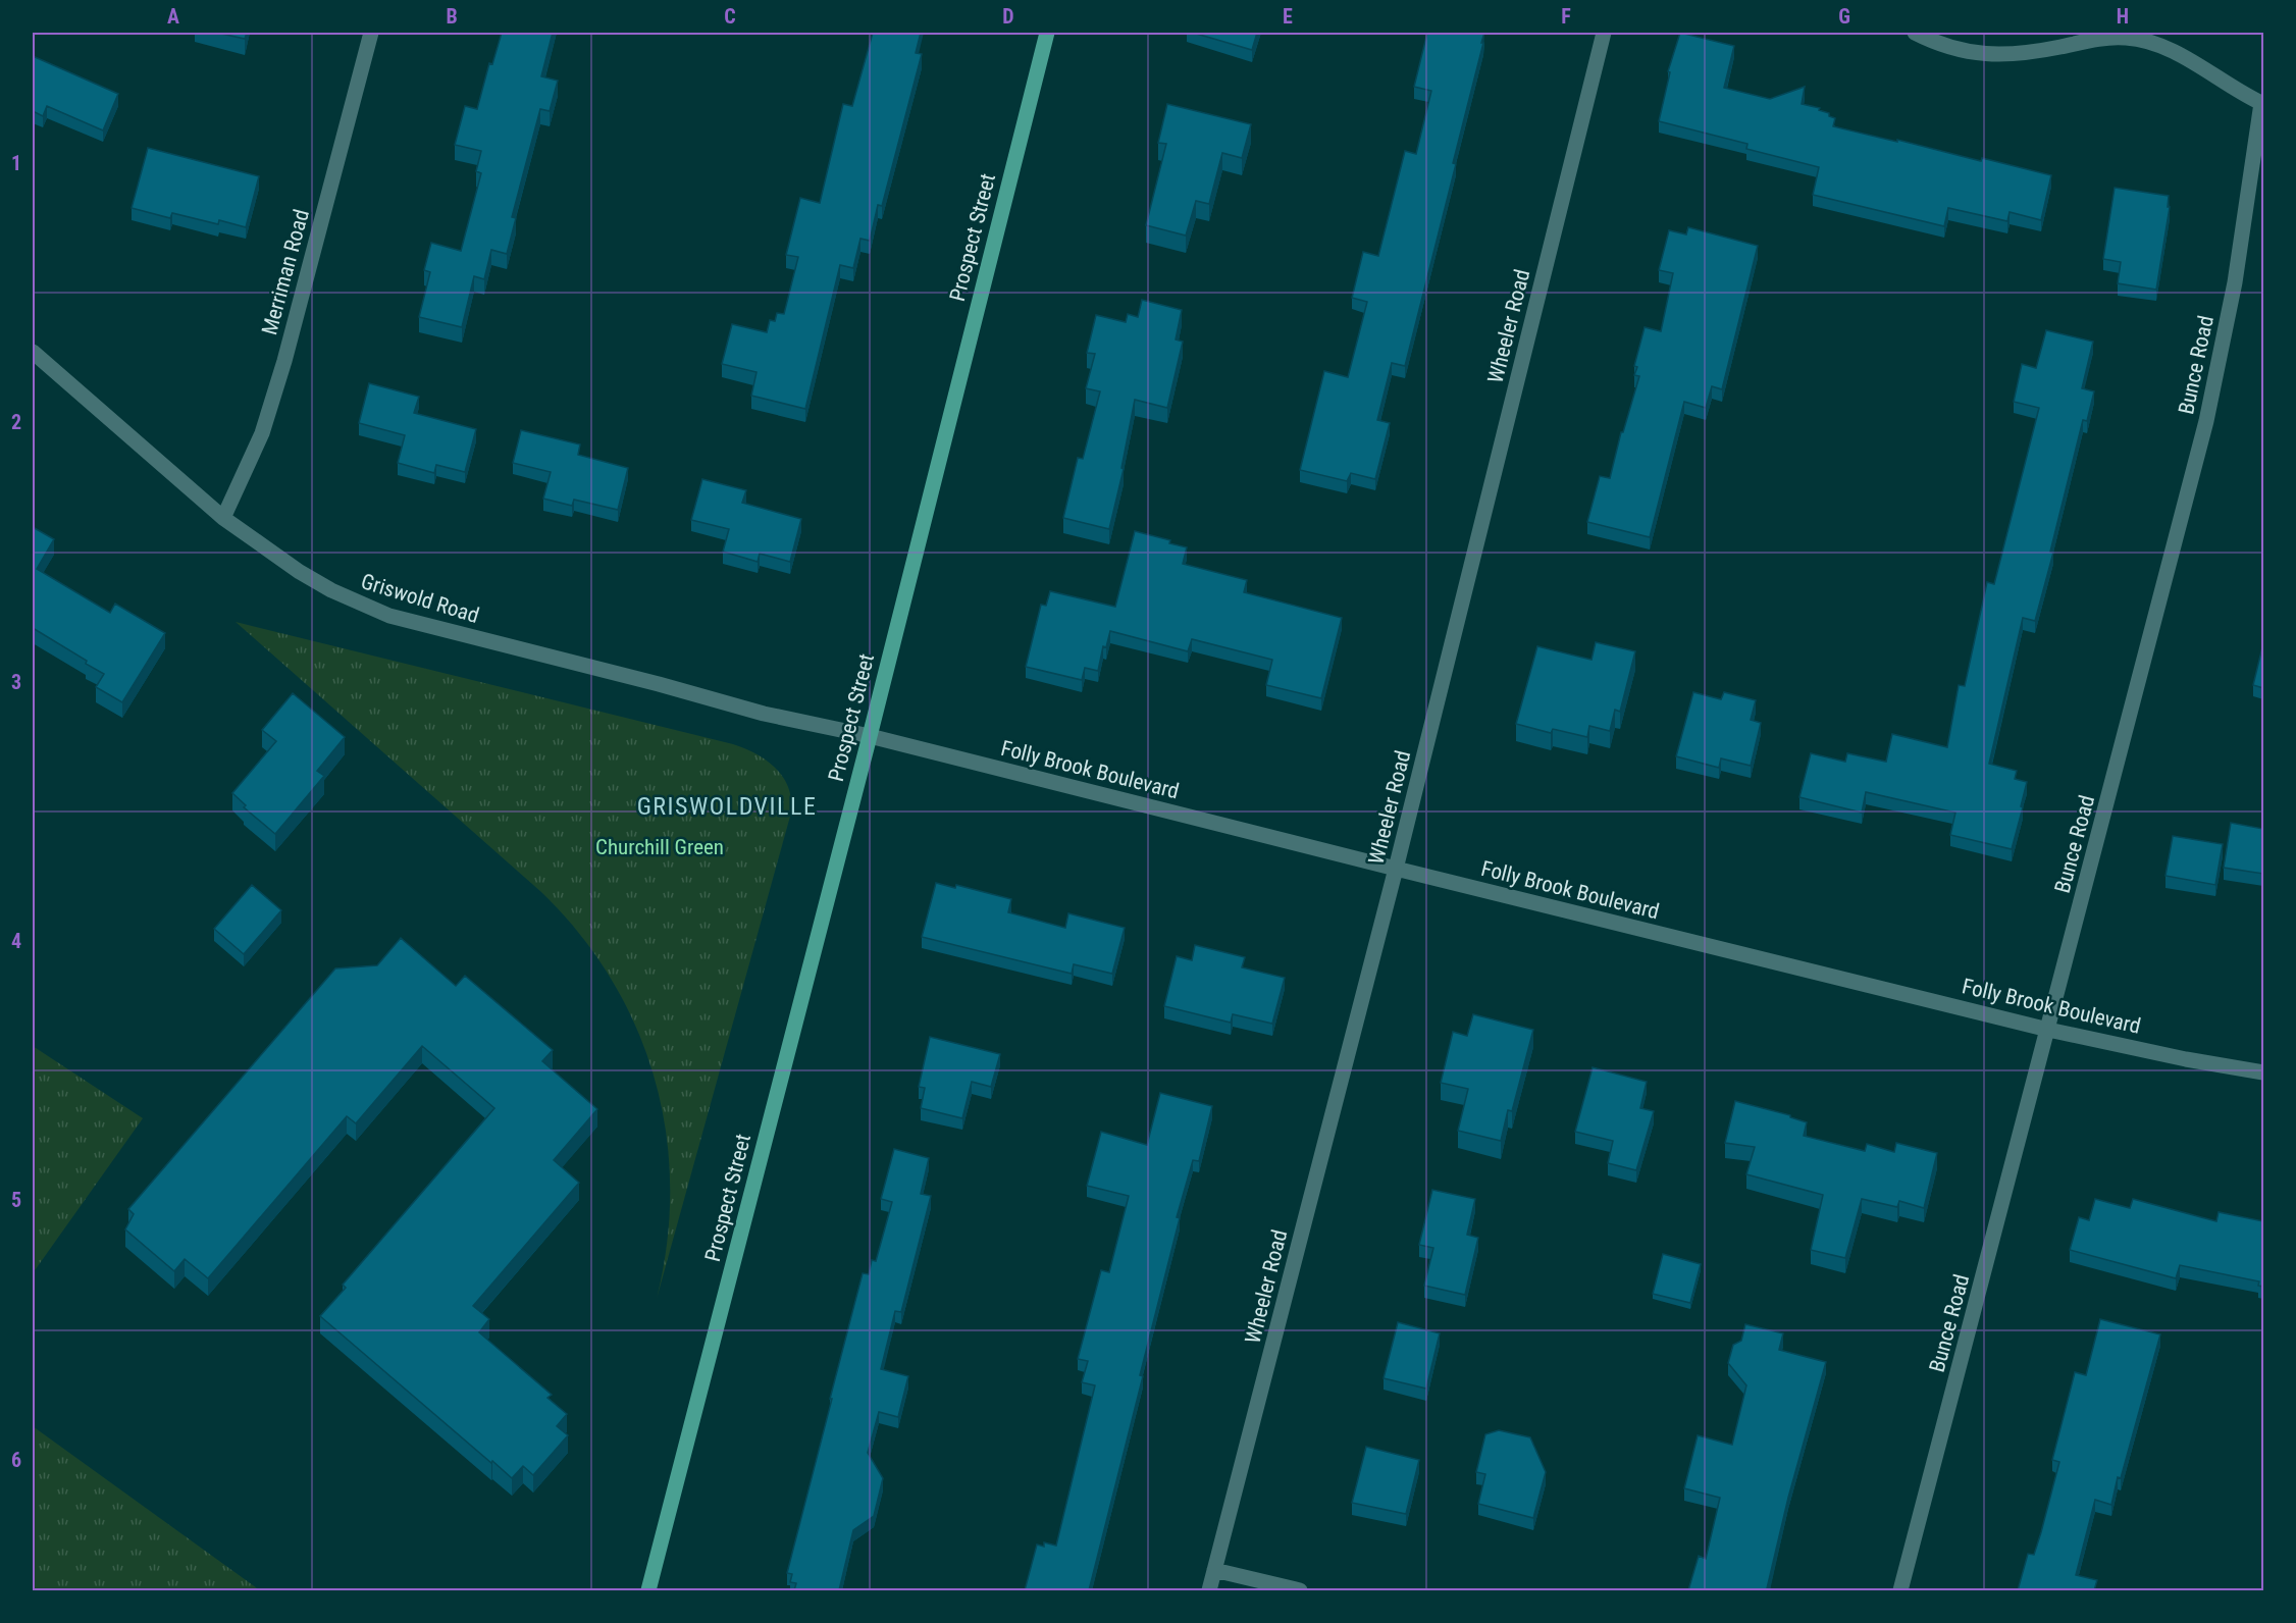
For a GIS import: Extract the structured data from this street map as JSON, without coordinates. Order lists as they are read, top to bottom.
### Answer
{
  "streets": {
    "main road": ["Prospect Street"],
    "street": [
      "Merriman Road",
      "Wheeler Road",
      "Bunce Road",
      "Griswold Road",
      "Folly Brook Boulevard"
    ]
  },
  "crossings": [
    ["Prospect Street", "Griswold Road"],
    ["Prospect Street", "Folly Brook Boulevard"],
    ["Merriman Road", "Griswold Road"],
    ["Wheeler Road", "Folly Brook Boulevard"],
    ["Bunce Road", "Folly Brook Boulevard"],
    ["Griswold Road", "Folly Brook Boulevard"]
  ],
  "districts": ["GRISWOLDVILLE"],
  "parks": ["Churchill Green"],
  "grid": {
    "columns": [
      "A",
      "B",
      "C",
      "D",
      "E",
      "F",
      "G",
      "H"
    ],
    "rows": [
      "1",
      "2",
      "3",
      "4",
      "5",
      "6"
    ]
  }
}
